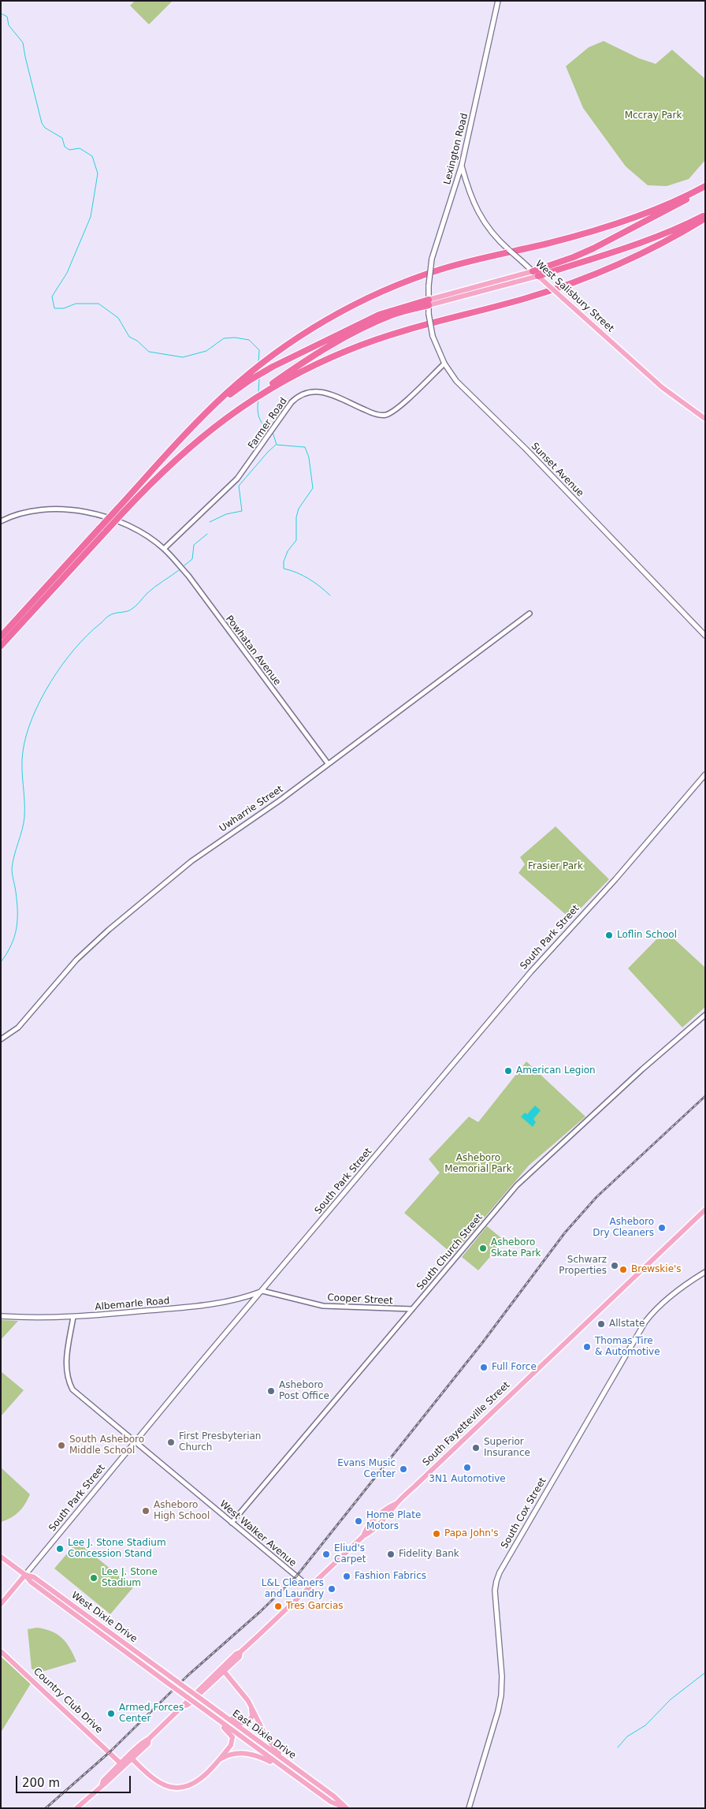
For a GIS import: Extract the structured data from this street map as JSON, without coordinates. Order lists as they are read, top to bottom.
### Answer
{
  "streets": {
    "main road": [
      "Lexington Road",
      "West Salisbury Street",
      "Sunset Avenue",
      "South Park Street",
      "Albemarle Road",
      "South Fayetteville Street",
      "South Cox Street",
      "West Dixie Drive",
      "Country Club Drive",
      "East Dixie Drive"
    ],
    "street": [
      "Farmer Road",
      "Powhatan Avenue",
      "Uwharrie Street",
      "South Church Street",
      "Cooper Street",
      "West Walker Avenue"
    ]
  },
  "crossings": [
    ["Lexington Road", "West Salisbury Street"],
    ["Lexington Road", "Sunset Avenue"],
    ["Farmer Road", "Sunset Avenue"],
    ["Farmer Road", "Powhatan Avenue"],
    ["Powhatan Avenue", "Uwharrie Street"],
    ["South Park Street", "Cooper Street"],
    ["South Park Street", "Albemarle Road"],
    ["South Park Street", "West Walker Avenue"],
    ["South Park Street", "West Dixie Drive"],
    ["South Church Street", "Cooper Street"],
    ["South Church Street", "West Walker Avenue"],
    ["Cooper Street", "Albemarle Road"],
    ["Albemarle Road", "West Walker Avenue"],
    ["South Fayetteville Street", "West Walker Avenue"],
    ["South Fayetteville Street", "Country Club Drive"],
    ["West Dixie Drive", "East Dixie Drive"]
  ],
  "parks": ["Mccray Park", "Frasier Park", "Asheboro Memorial Park"],
  "places": [
    "Loflin School",
    "American Legion",
    "Asheboro Dry Cleaners",
    "Asheboro Skate Park",
    "Schwarz Properties",
    "Brewskie's",
    "Allstate",
    "Thomas Tire & Automotive",
    "Full Force",
    "Asheboro Post Office",
    "First Presbyterian Church",
    "South Asheboro Middle School",
    "Superior Insurance",
    "3N1 Automotive",
    "Evans Music Center",
    "Asheboro High School",
    "Home Plate Motors",
    "Papa John's",
    "Lee J. Stone Stadium Concession Stand",
    "Eliud's Carpet",
    "Fidelity Bank",
    "Fashion Fabrics",
    "Lee J. Stone Stadium",
    "L&L Cleaners and Laundry",
    "Tres Garcias",
    "Armed Forces Center"
  ],
  "scale_bar": "200 m"
}
